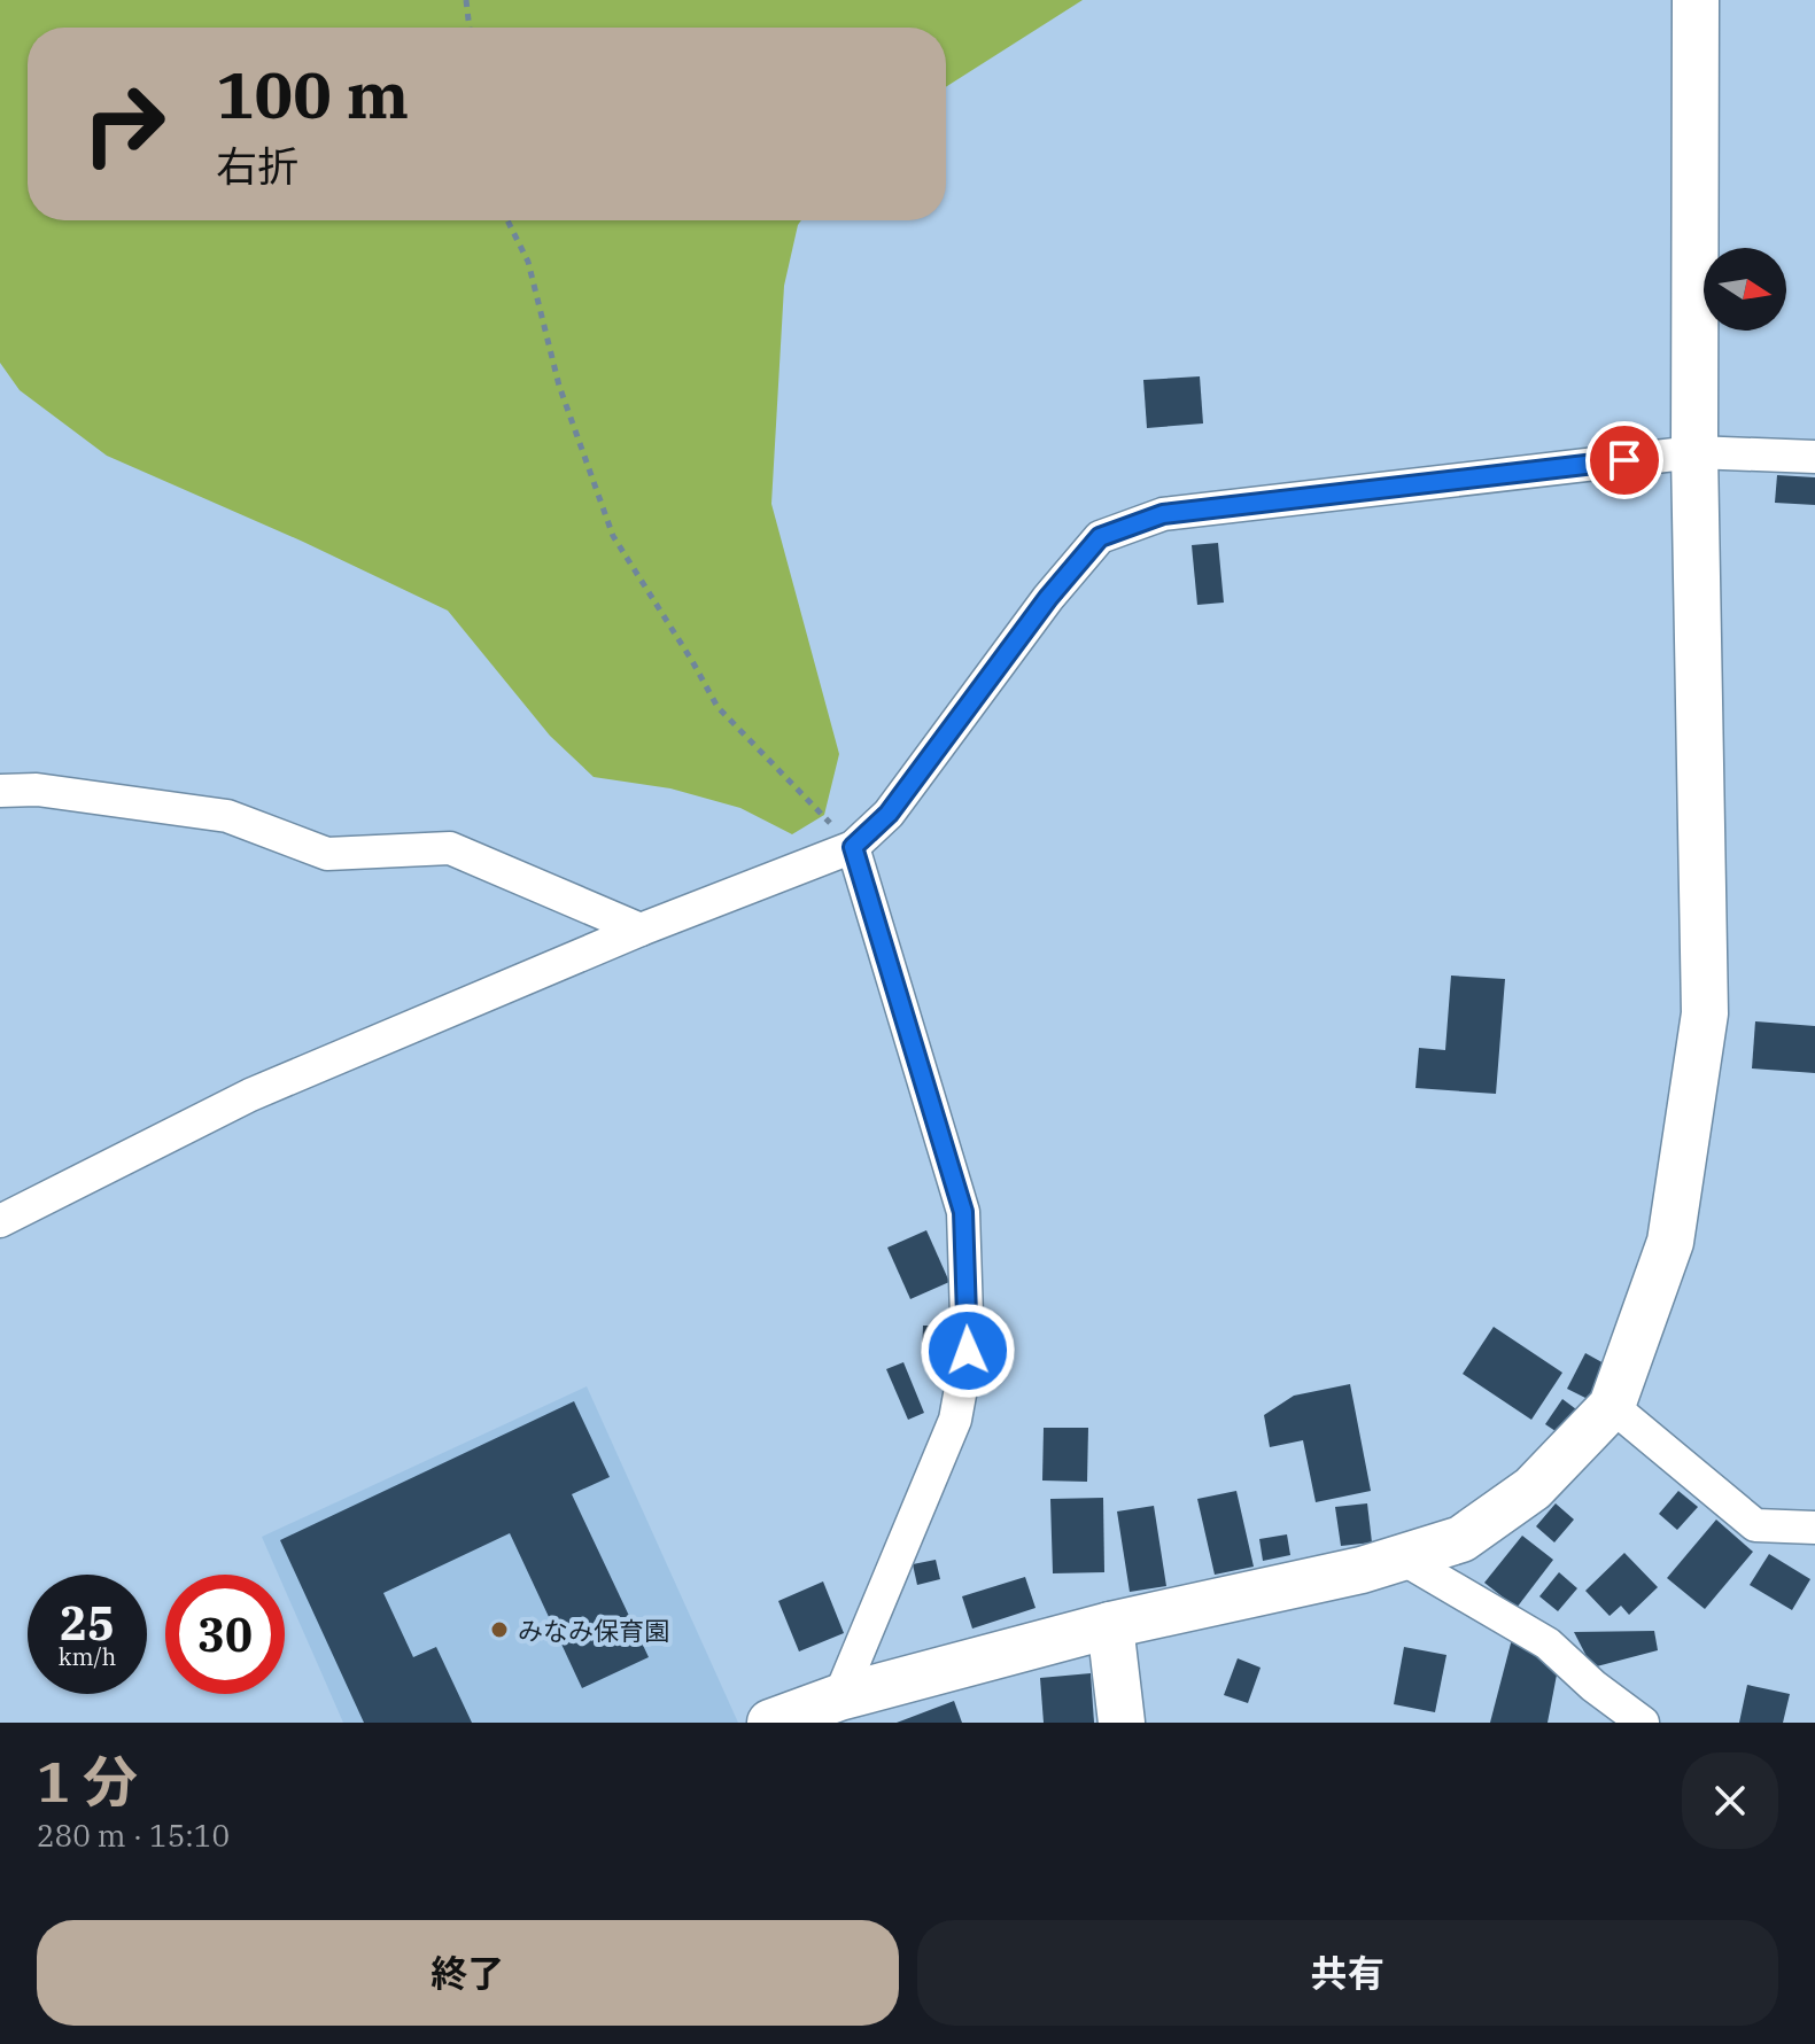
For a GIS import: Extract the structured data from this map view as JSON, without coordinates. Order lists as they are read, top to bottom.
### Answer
{
  "places": ["みなみ保育園"],
  "north": "right",
  "page": {
    "turn": ["100 m", "右折"],
    "speed": "25 km/h",
    "limit": "30",
    "heading": ["1 分", "280 m · 15:10"],
    "buttons": ["終了", "共有"]
  }
}
